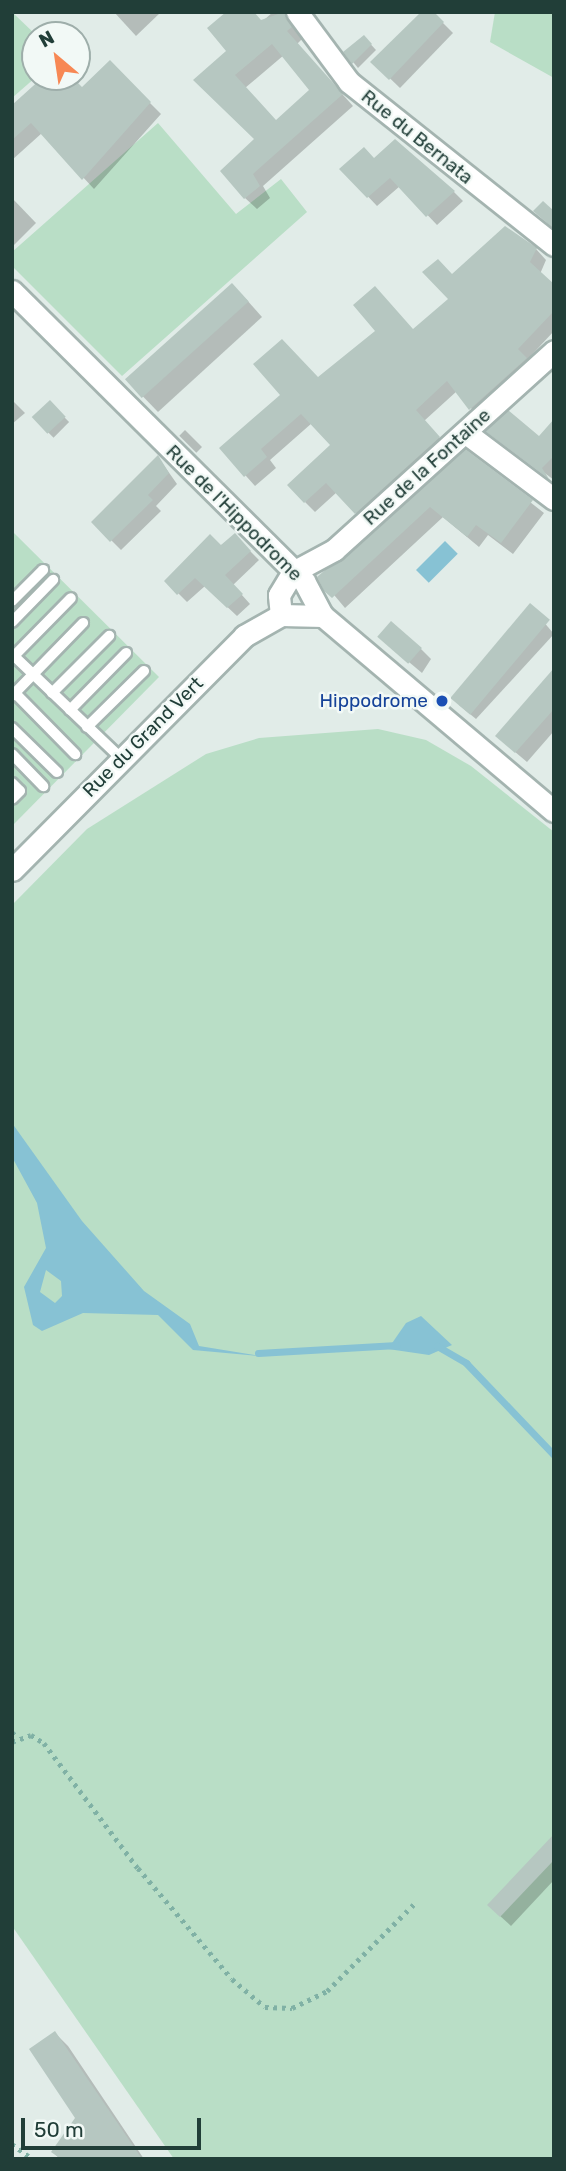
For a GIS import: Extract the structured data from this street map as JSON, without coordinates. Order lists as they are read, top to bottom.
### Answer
{
  "streets": {
    "street": [
      "Rue du Bernata",
      "Rue de la Fontaine",
      "Rue de l'Hippodrome",
      "Rue du Grand Vert"
    ]
  },
  "crossings": [
    ["Rue de la Fontaine", "Rue de l'Hippodrome"]
  ],
  "places": ["Hippodrome"],
  "scale_bar": "50 m",
  "north": "top left"
}
